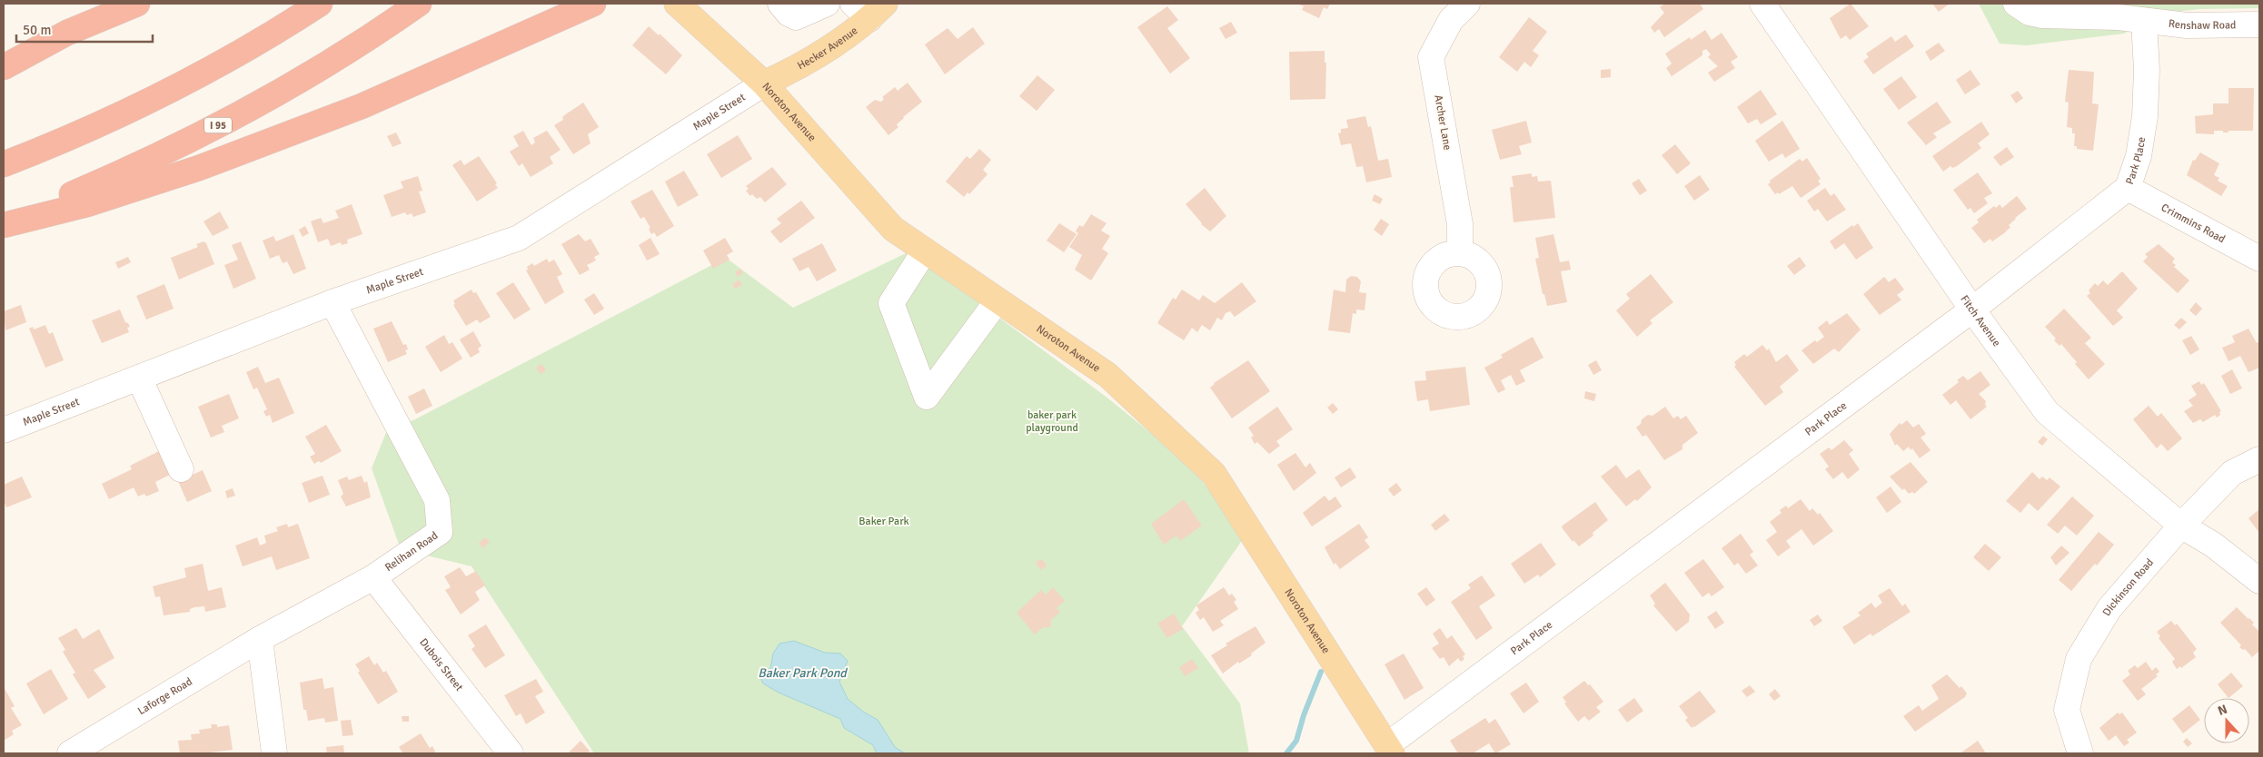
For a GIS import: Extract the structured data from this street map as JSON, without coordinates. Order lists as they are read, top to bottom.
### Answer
{
  "streets": {
    "highway": ["I 95"],
    "main road": ["Hecker Avenue", "Noroton Avenue"],
    "street": [
      "Renshaw Road",
      "Maple Street",
      "Archer Lane",
      "Park Place",
      "Crimmins Road",
      "Fitch Avenue",
      "Relihan Road",
      "Dickinson Road",
      "Dubois Street",
      "Laforge Road"
    ]
  },
  "crossings": [
    ["Renshaw Road", "Park Place"],
    ["Hecker Avenue", "Maple Street"],
    ["Hecker Avenue", "Noroton Avenue"],
    ["Maple Street", "Noroton Avenue"],
    ["Maple Street", "Relihan Road"],
    ["Noroton Avenue", "Park Place"],
    ["Park Place", "Crimmins Road"],
    ["Park Place", "Fitch Avenue"],
    ["Fitch Avenue", "Dickinson Road"],
    ["Relihan Road", "Dubois Street"],
    ["Relihan Road", "Laforge Road"]
  ],
  "water": ["Baker Park Pond"],
  "parks": ["baker park playground", "Baker Park"],
  "scale_bar": "50 m",
  "north": "top"
}
